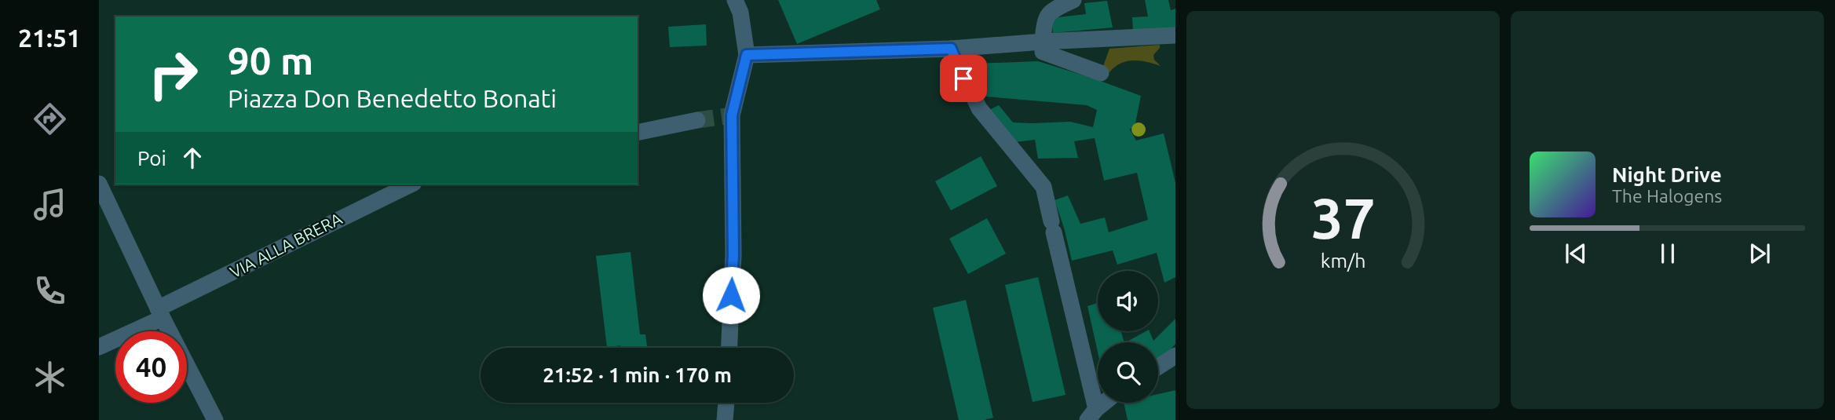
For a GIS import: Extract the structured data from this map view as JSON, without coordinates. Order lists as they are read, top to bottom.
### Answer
{
  "streets": {
    "street": ["VIA ALLA BRERA"]
  },
  "page": {
    "tabs": "21:51",
    "turn": ["90 m", "Piazza Don Benedetto Bonati"],
    "then": "Poi",
    "song": ["Night Drive", "The Halogens"],
    "limit": "40",
    "trip": "21:52 · 1 min · 170 m",
    "gauge": ["37", "km/h"]
  }
}
